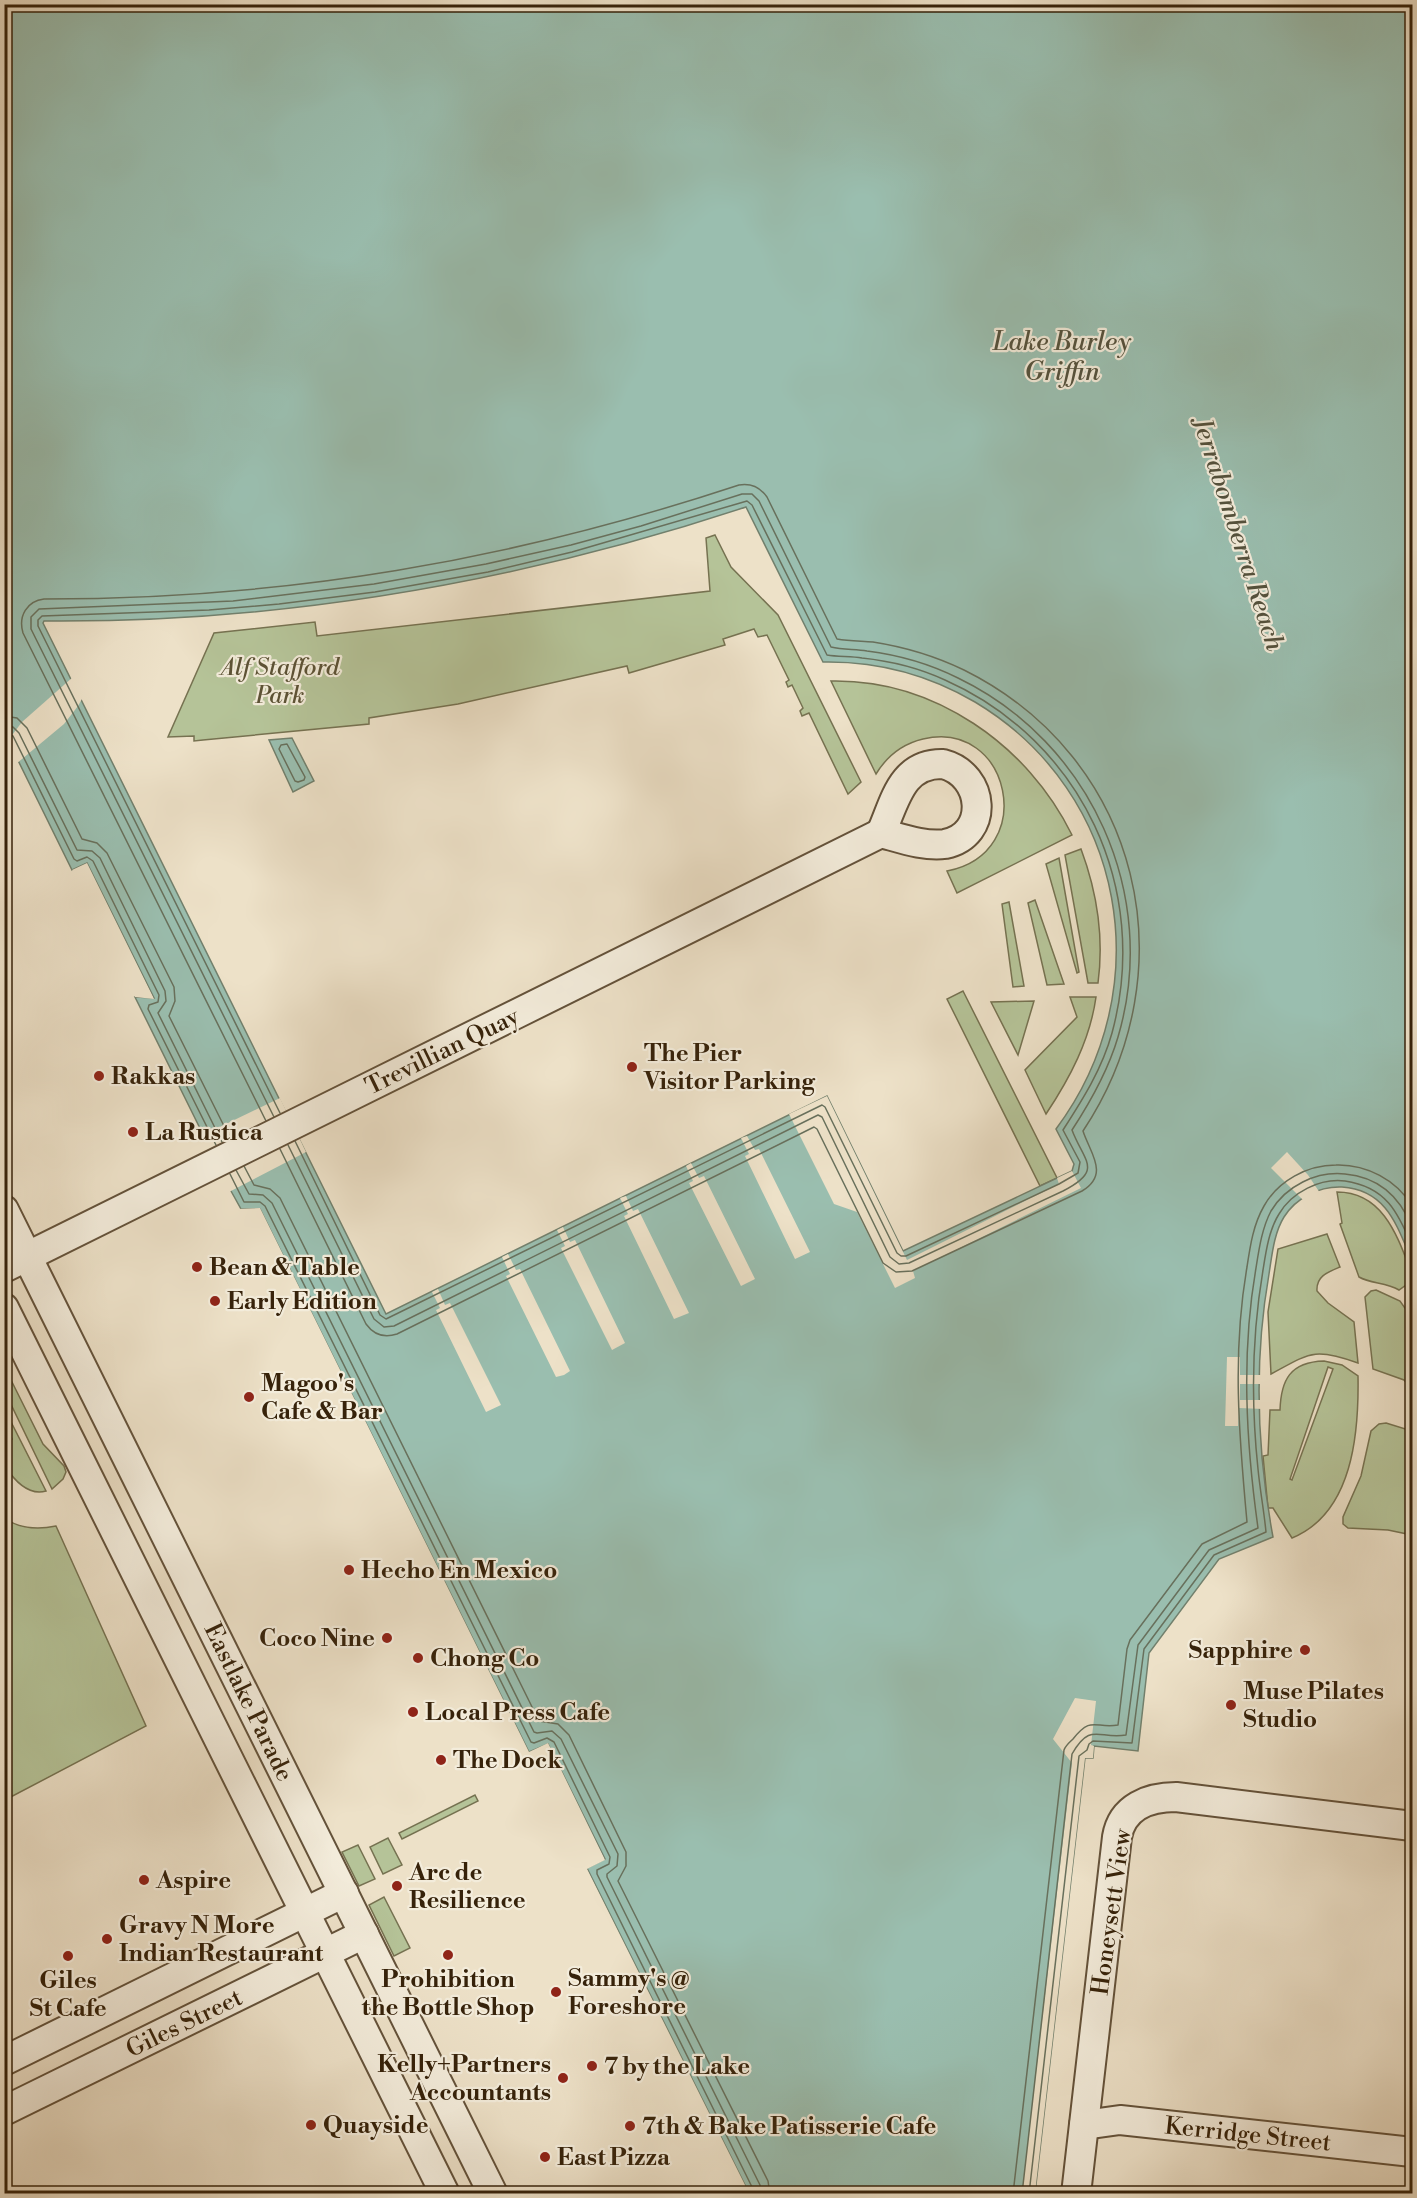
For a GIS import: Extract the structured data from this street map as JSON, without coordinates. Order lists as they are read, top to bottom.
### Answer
{
  "streets": {
    "street": [
      "Trevillian Quay",
      "Eastlake Parade",
      "Honeysett View",
      "Giles Street",
      "Kerridge Street"
    ]
  },
  "crossings": [
    ["Trevillian Quay", "Eastlake Parade"],
    ["Eastlake Parade", "Giles Street"],
    ["Honeysett View", "Kerridge Street"]
  ],
  "water": ["Lake Burley Griffin", "Jerrabomberra Reach"],
  "parks": ["Alf Stafford Park"],
  "places": [
    "The Pier Visitor Parking",
    "Rakkas",
    "La Rustica",
    "Bean & Table",
    "Early Edition",
    "Magoo's Cafe & Bar",
    "Hecho En Mexico",
    "Coco Nine",
    "Sapphire",
    "Chong Co",
    "Muse Pilates Studio",
    "Local Press Cafe",
    "The Dock",
    "Aspire",
    "Arc de Resilience",
    "Gravy N More Indian Restaurant",
    "Prohibition the Bottle Shop",
    "Giles St Cafe",
    "Sammy's @ Foreshore",
    "7 by the Lake",
    "Kelly+Partners Accountants",
    "Quayside",
    "7th & Bake Patisserie Cafe",
    "East Pizza"
  ]
}
